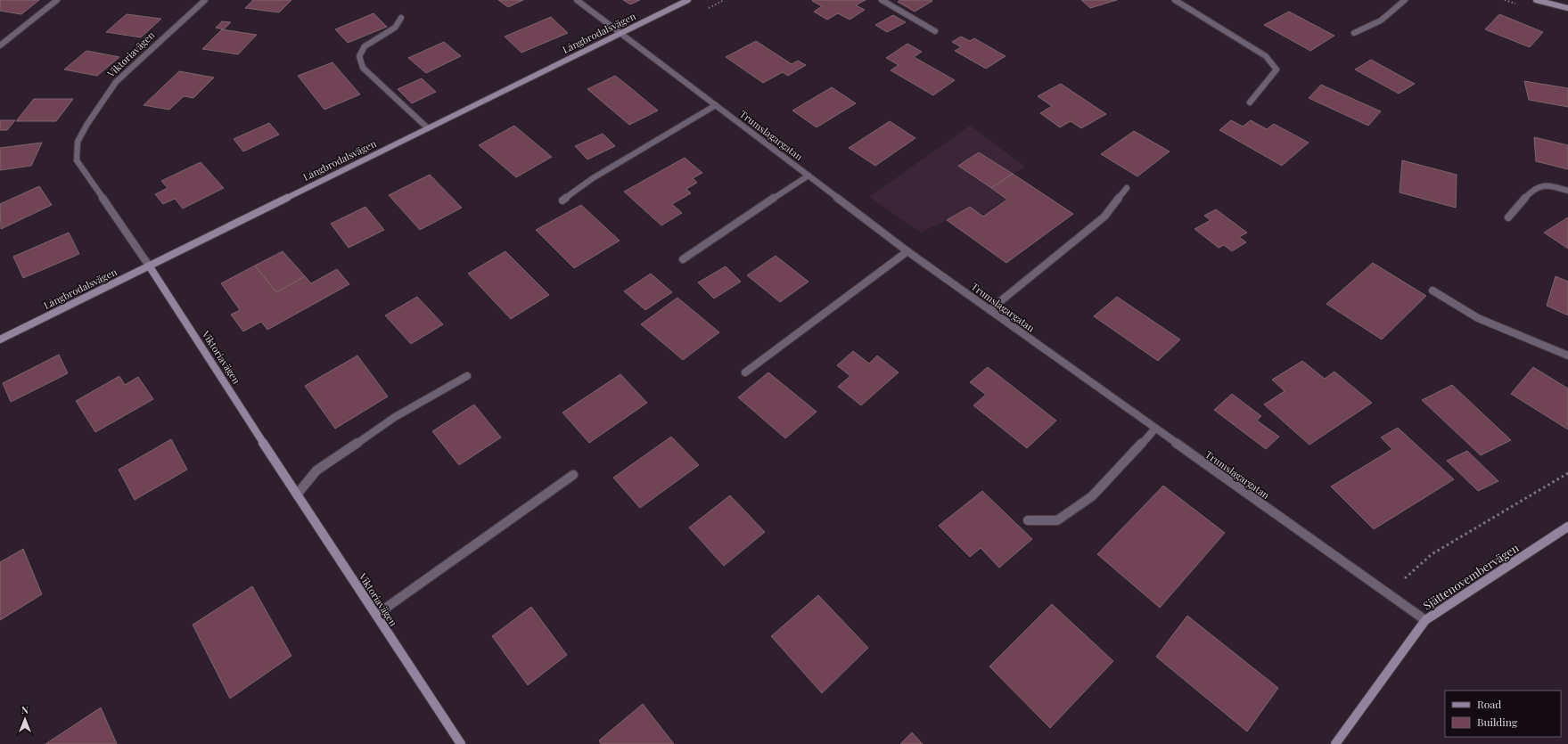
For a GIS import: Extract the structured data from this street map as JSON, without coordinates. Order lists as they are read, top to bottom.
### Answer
{
  "streets": {
    "street": [
      "Långbrodalsvägen",
      "Viktoriavägen",
      "Trumslagargatan",
      "Sjättenovembervägen"
    ]
  },
  "crossings": [
    ["Långbrodalsvägen", "Viktoriavägen"],
    ["Långbrodalsvägen", "Trumslagargatan"],
    ["Trumslagargatan", "Sjättenovembervägen"]
  ],
  "legend": ["Road", "Building"],
  "north": "top"
}
